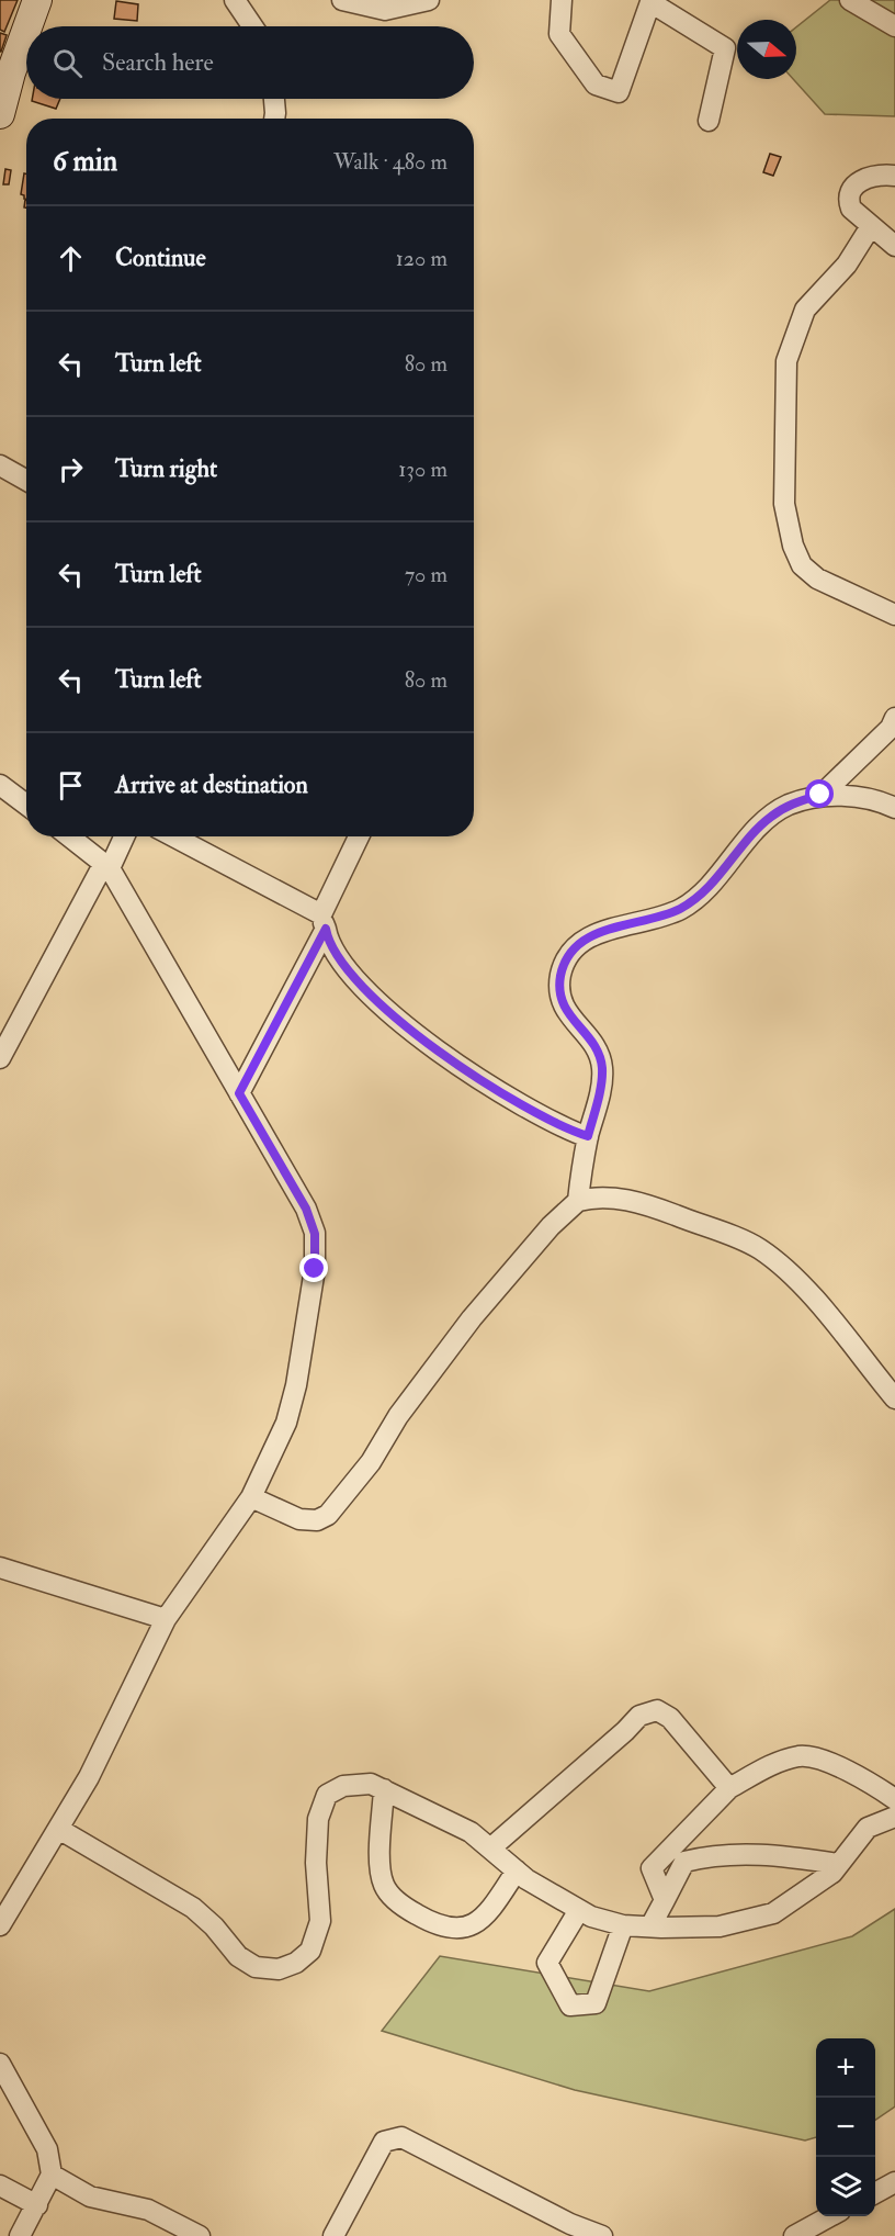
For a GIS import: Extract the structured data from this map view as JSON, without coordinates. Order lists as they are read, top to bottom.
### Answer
{
  "north": "right",
  "page": {
    "search": "Search here",
    "heading": ["6 min", "Walk · 480 m"],
    "list": [
      ["Continue", "120 m"],
      ["Turn left", "80 m"],
      ["Turn right", "130 m"],
      ["Turn left", "70 m"],
      ["Turn left", "80 m"],
      "Arrive at destination"
    ],
    "map_buttons": ["+", "−"]
  }
}
